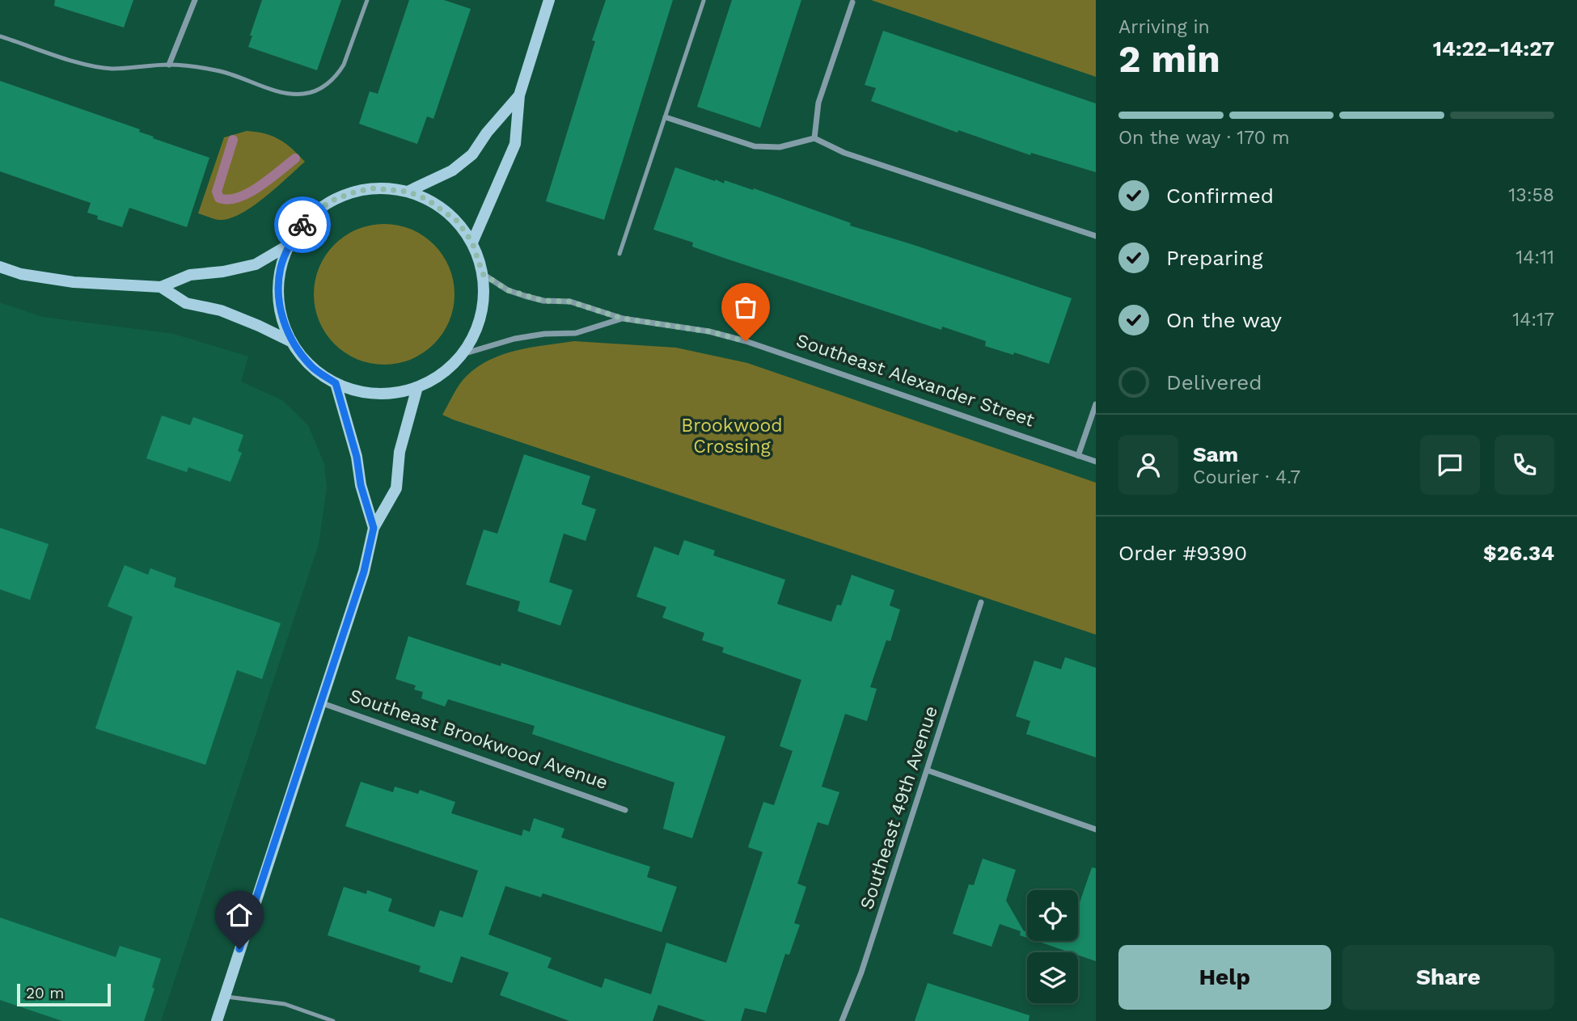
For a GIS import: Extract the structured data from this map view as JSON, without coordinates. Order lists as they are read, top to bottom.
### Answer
{
  "streets": {
    "street": ["Southeast Alexander Street", "Southeast Brookwood Avenue", "Southeast 49th Avenue"]
  },
  "parks": ["Brookwood Crossing"],
  "scale_bar": "20 m",
  "page": {
    "heading": ["2 min", "Arriving in", "14:22–14:27"],
    "panel": [
      "Sam",
      "Courier · 4.7",
      "Order #9390",
      "$26.34"
    ],
    "bar": "On the way · 170 m",
    "list": [
      ["Confirmed", "13:58"],
      ["Preparing", "14:11"],
      ["On the way", "14:17"],
      "Delivered"
    ],
    "buttons": ["Help", "Share"],
    "scale": "20 m"
  }
}
